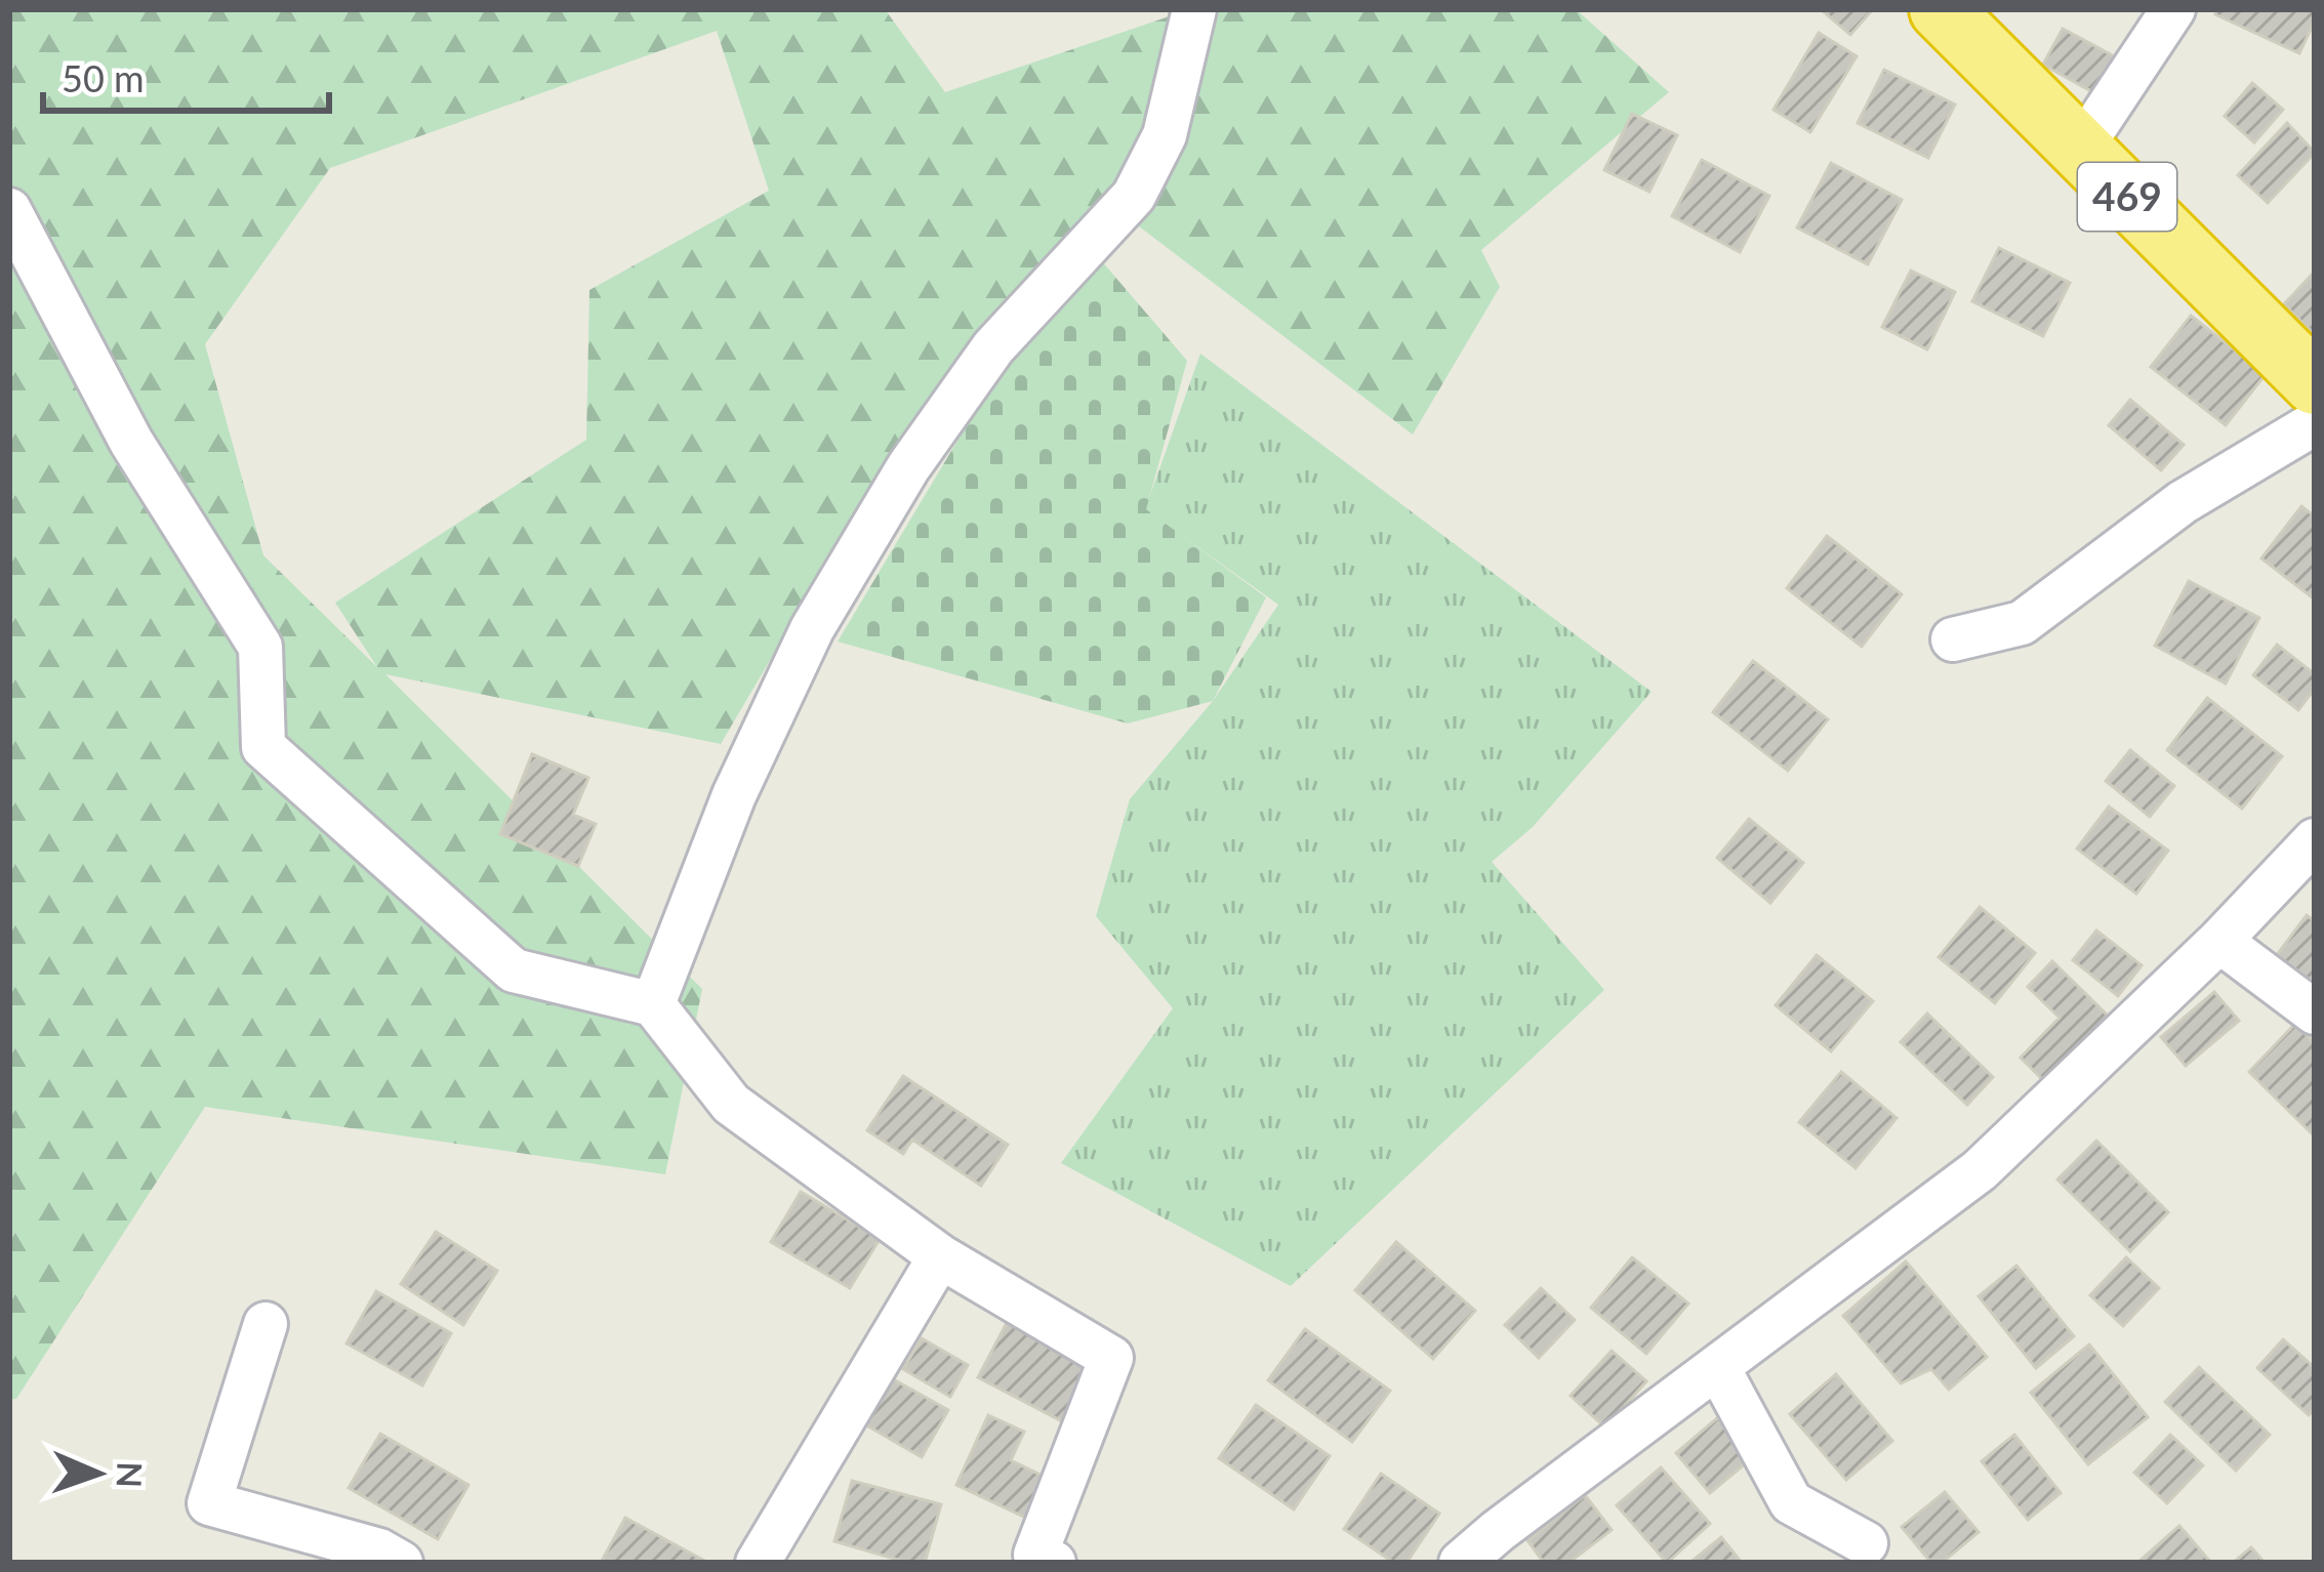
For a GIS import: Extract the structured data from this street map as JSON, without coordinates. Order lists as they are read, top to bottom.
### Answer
{
  "streets": {
    "highway": ["469"]
  },
  "scale_bar": "50 m",
  "north": "right"
}
